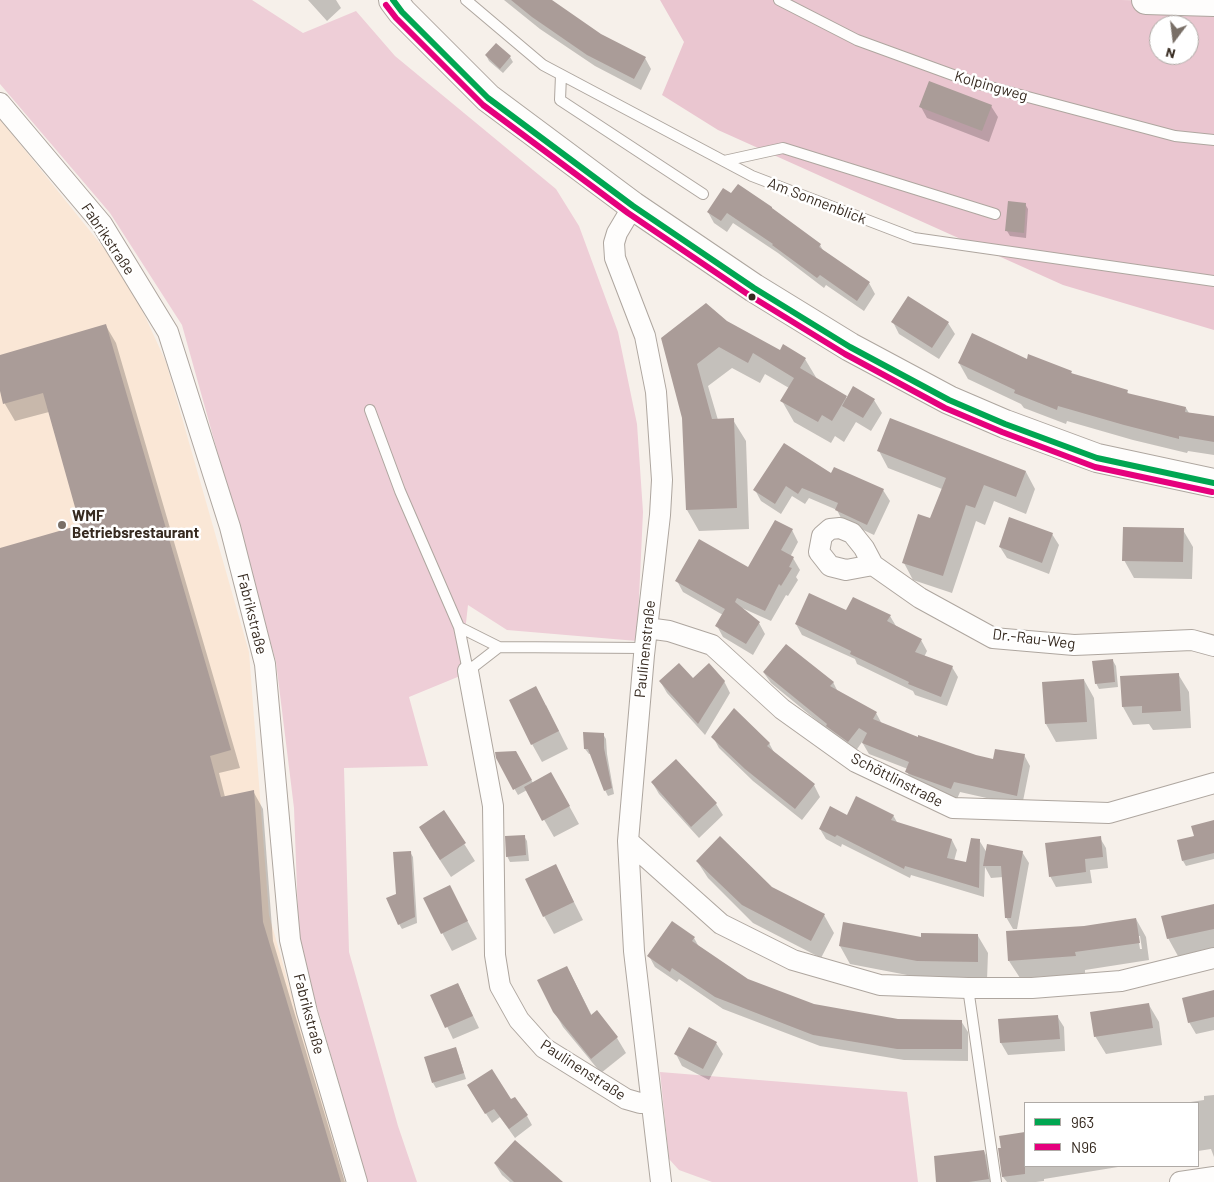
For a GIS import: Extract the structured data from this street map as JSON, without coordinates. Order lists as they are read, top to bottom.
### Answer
{
  "streets": {
    "street": [
      "Fabrikstraße",
      "Dr.-Rau-Weg",
      "Paulinenstraße",
      "Schöttlinstraße"
    ],
    "lane": ["Kolpingweg", "Am Sonnenblick"]
  },
  "crossings": [
    ["Paulinenstraße", "Schöttlinstraße"]
  ],
  "places": ["WMF Betriebsrestaurant"],
  "lines": ["transit line 963", "transit line N96"],
  "legend": ["963", "N96"],
  "north": "bottom"
}
